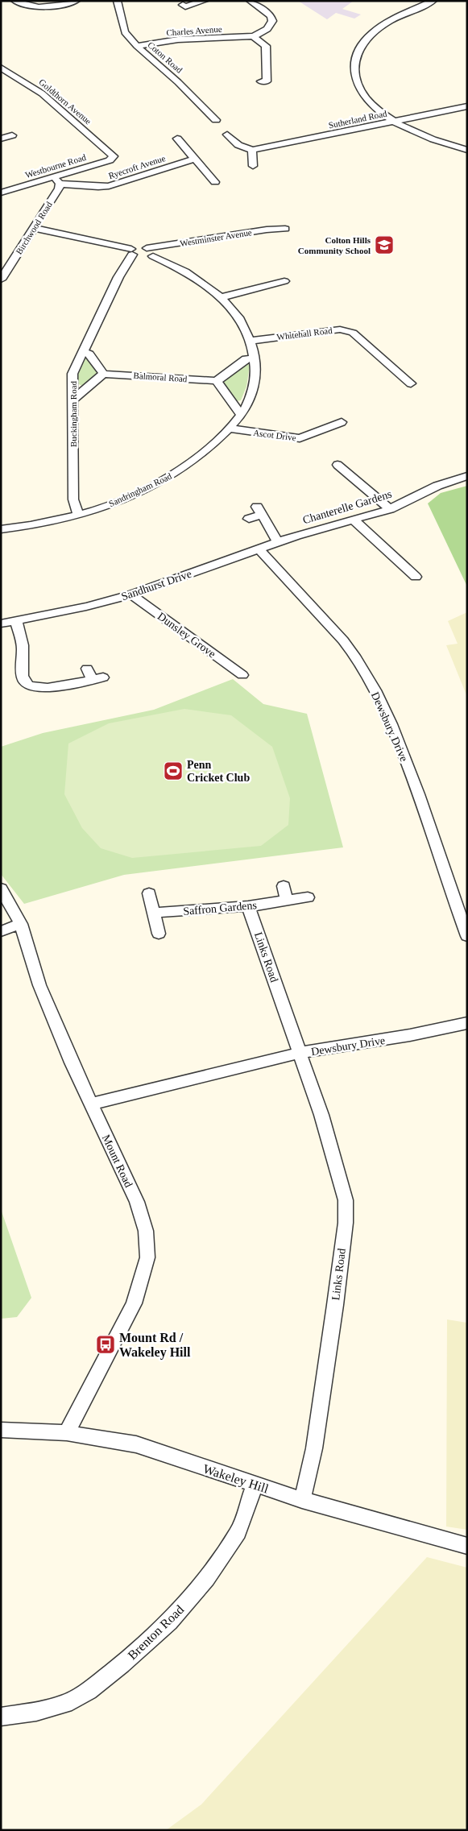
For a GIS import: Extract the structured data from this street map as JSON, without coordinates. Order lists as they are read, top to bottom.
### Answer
{
  "streets": {
    "street": [
      "Charles Avenue",
      "Coton Road",
      "Goldthorn Avenue",
      "Sutherland Road",
      "Westbourne Road",
      "Ryecroft Avenue",
      "Birchwood Road",
      "Westminster Avenue",
      "Whitehall Road",
      "Balmoral Road",
      "Buckingham Road",
      "Ascot Drive",
      "Sandringham Road",
      "Chanterelle Gardens",
      "Sandhurst Drive",
      "Dunsley Grove",
      "Dewsbury Drive",
      "Saffron Gardens",
      "Links Road",
      "Mount Road",
      "Wakeley Hill",
      "Brenton Road"
    ]
  },
  "crossings": [
    ["Charles Avenue", "Coton Road"],
    ["Goldthorn Avenue", "Westbourne Road"],
    ["Westbourne Road", "Ryecroft Avenue"],
    ["Westbourne Road", "Birchwood Road"],
    ["Ryecroft Avenue", "Birchwood Road"],
    ["Westminster Avenue", "Sandringham Road"],
    ["Whitehall Road", "Sandringham Road"],
    ["Buckingham Road", "Sandringham Road"],
    ["Ascot Drive", "Sandringham Road"],
    ["Chanterelle Gardens", "Sandhurst Drive"],
    ["Sandhurst Drive", "Dunsley Grove"],
    ["Sandhurst Drive", "Dewsbury Drive"],
    ["Dewsbury Drive", "Links Road"],
    ["Saffron Gardens", "Links Road"],
    ["Links Road", "Wakeley Hill"],
    ["Mount Road", "Wakeley Hill"],
    ["Wakeley Hill", "Brenton Road"]
  ],
  "places": {
    "school or university": ["Colton Hills Community School"],
    "sports": ["Penn Cricket Club"],
    "bus stop": ["Mount Rd / Wakeley Hill"]
  }
}
